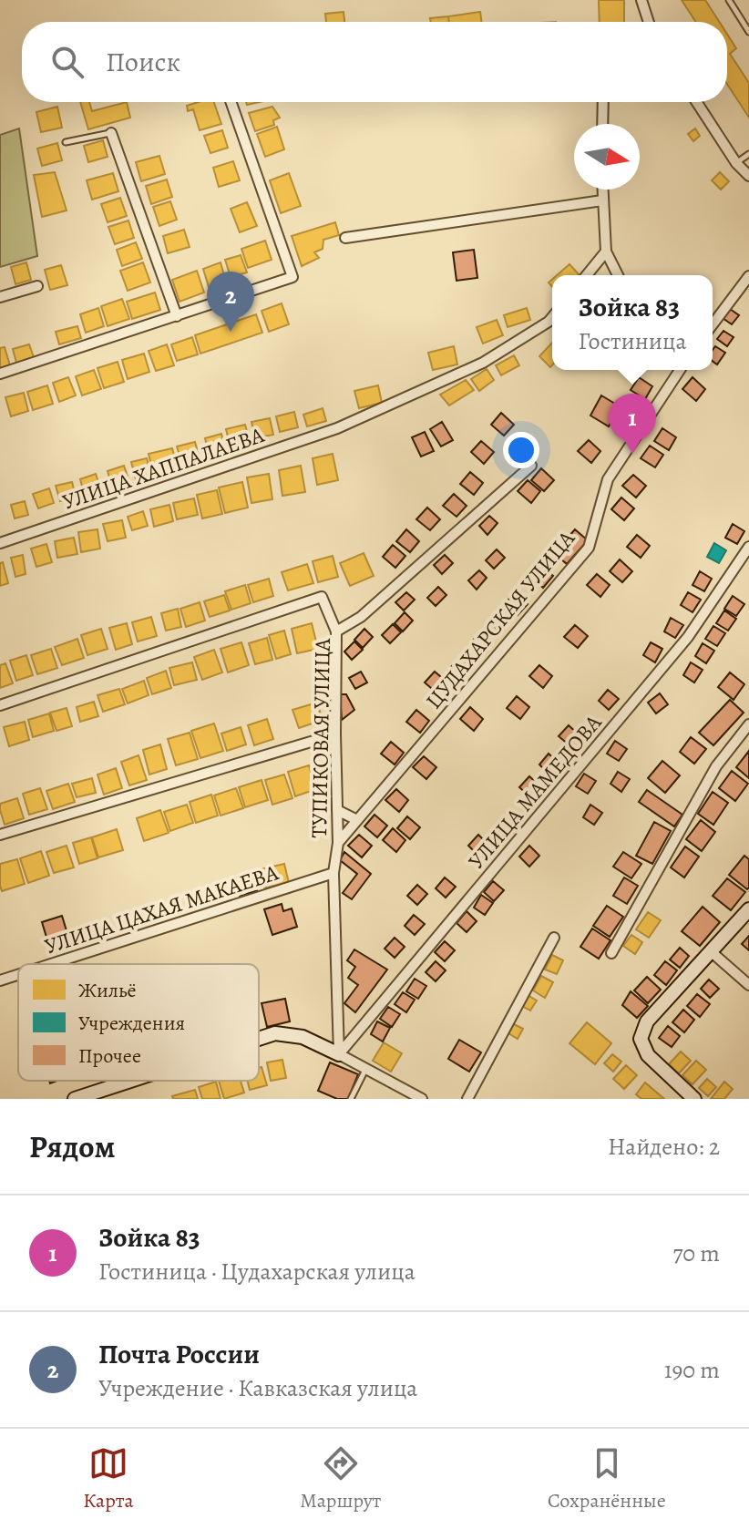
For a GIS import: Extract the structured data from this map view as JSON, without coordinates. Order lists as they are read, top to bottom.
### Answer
{
  "streets": {
    "street": [
      "УЛИЦА ХАППАЛАЕВА",
      "ЦУДАХАРСКАЯ УЛИЦА",
      "ТУПИКОВАЯ УЛИЦА",
      "УЛИЦА МАМЕДОВА",
      "УЛИЦА ЦАХАЯ МАКАЕВА"
    ]
  },
  "crossings": [
    ["ЦУДАХАРСКАЯ УЛИЦА", "ТУПИКОВАЯ УЛИЦА"],
    ["ТУПИКОВАЯ УЛИЦА", "УЛИЦА МАМЕДОВА"],
    ["ТУПИКОВАЯ УЛИЦА", "УЛИЦА ЦАХАЯ МАКАЕВА"]
  ],
  "legend": ["Жильё", "Учреждения", "Прочее"],
  "north": "right",
  "page": {
    "search": "Поиск",
    "pins": ["2", "1"],
    "popup": ["Зойка 83", "Гостиница"],
    "heading": ["Рядом", "Найдено: 2"],
    "list": [
      {
        "mark": "1",
        "name": "Зойка 83",
        "note": "Гостиница · Цудахарская улица",
        "value": "70 m"
      },
      {
        "mark": "2",
        "name": "Почта России",
        "note": "Учреждение · Кавказская улица",
        "value": "190 m"
      }
    ],
    "nav": ["Карта", "Маршрут", "Сохранённые"]
  }
}
